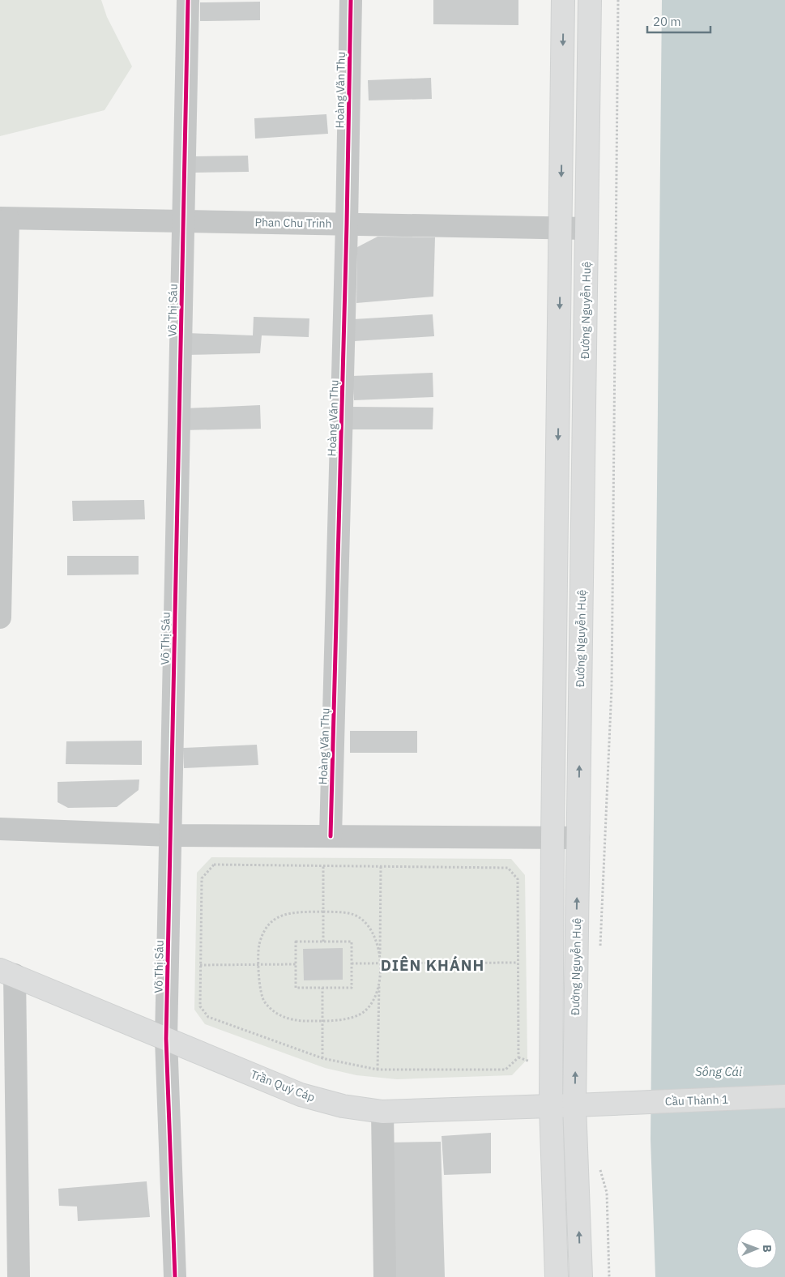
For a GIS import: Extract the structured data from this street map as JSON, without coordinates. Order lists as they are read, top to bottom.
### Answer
{
  "streets": {
    "main road": ["Đường Nguyễn Huệ", "Trần Quý Cáp", "Cầu Thành 1"],
    "street": ["Hoàng Văn Thụ", "Phan Chu Trinh", "Võ Thị Sáu"]
  },
  "crossings": [
    ["Hoàng Văn Thụ", "Phan Chu Trinh"],
    ["Phan Chu Trinh", "Võ Thị Sáu"],
    ["Phan Chu Trinh", "Đường Nguyễn Huệ"],
    ["Võ Thị Sáu", "Trần Quý Cáp"],
    ["Đường Nguyễn Huệ", "Trần Quý Cáp"],
    ["Trần Quý Cáp", "Cầu Thành 1"]
  ],
  "districts": ["DIÊN KHÁNH"],
  "water": ["Sông Cái"],
  "scale_bar": "20 m",
  "north": "right"
}
